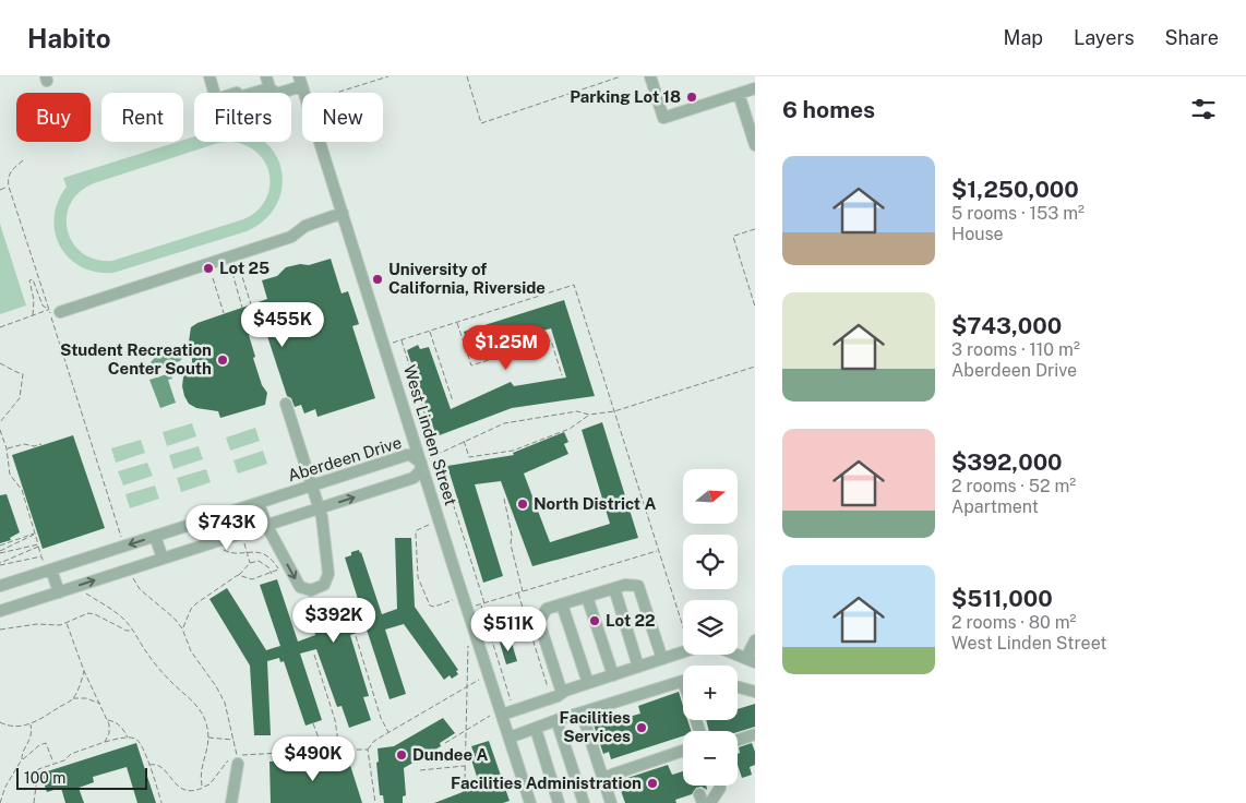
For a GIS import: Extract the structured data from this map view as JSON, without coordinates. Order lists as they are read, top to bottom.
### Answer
{
  "streets": {
    "street": ["West Linden Street", "Aberdeen Drive"]
  },
  "crossings": [
    ["West Linden Street", "Aberdeen Drive"]
  ],
  "places": [
    "Parking Lot 18",
    "Lot 25",
    "University of California, Riverside",
    "Student Recreation Center South",
    "North District A",
    "Lot 22",
    "Facilities Services",
    "Dundee A",
    "Facilities Administration"
  ],
  "scale_bar": "100 m",
  "north": "right",
  "page": {
    "header": "Habito",
    "nav": ["Map", "Layers", "Share"],
    "heading": "6 homes",
    "chip": [
      "Buy",
      "Rent",
      "Filters",
      "New"
    ],
    "list": [
      {
        "name": "$1,250,000",
        "note": "5 rooms · 153 m² · House"
      },
      {
        "name": "$743,000",
        "note": "3 rooms · 110 m² · Aberdeen Drive"
      },
      {
        "name": "$392,000",
        "note": "2 rooms · 52 m² · Apartment"
      },
      {
        "name": "$511,000",
        "note": "2 rooms · 80 m² · West Linden Street"
      }
    ],
    "price": [
      "$455K",
      "$1.25M",
      "$743K",
      "$392K",
      "$511K",
      "$490K"
    ],
    "map_buttons": ["+", "−"],
    "scale": "100 m"
  }
}
